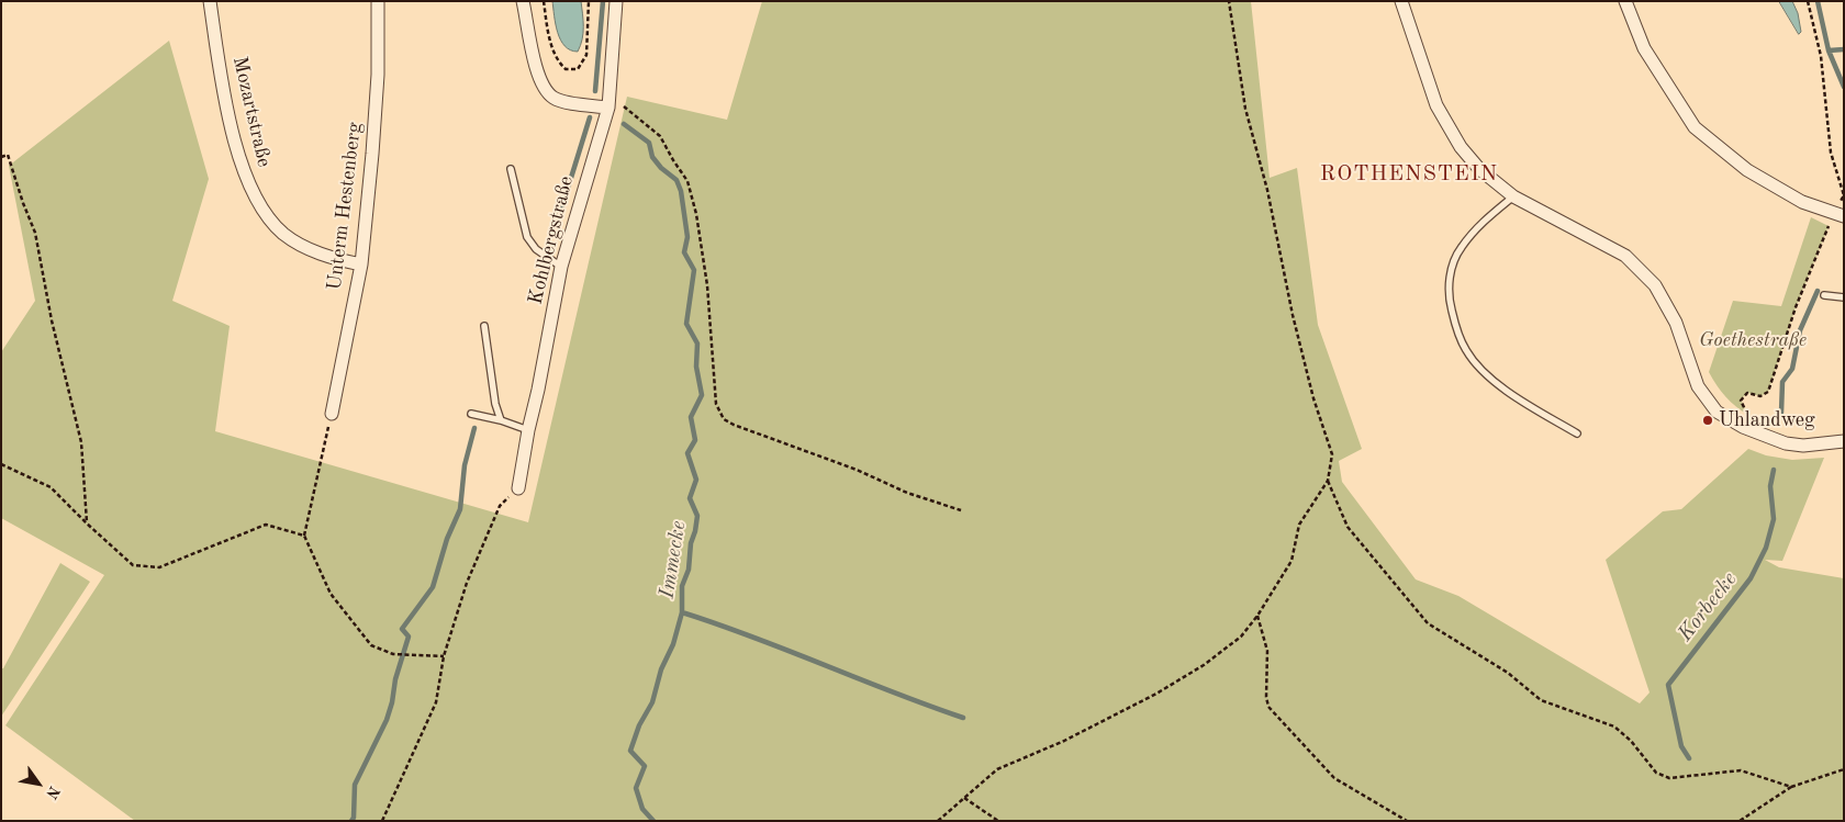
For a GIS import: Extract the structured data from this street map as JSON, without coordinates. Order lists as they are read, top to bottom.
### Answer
{
  "streets": {
    "street": ["Mozartstraße", "Unterm Hestenberg", "Kohlbergstraße"]
  },
  "crossings": [
    ["Mozartstraße", "Unterm Hestenberg"]
  ],
  "districts": ["ROTHENSTEIN"],
  "water": ["Immecke", "Korbecke"],
  "parks": ["Goethestraße"],
  "places": ["Uhlandweg"],
  "north": "bottom right"
}
